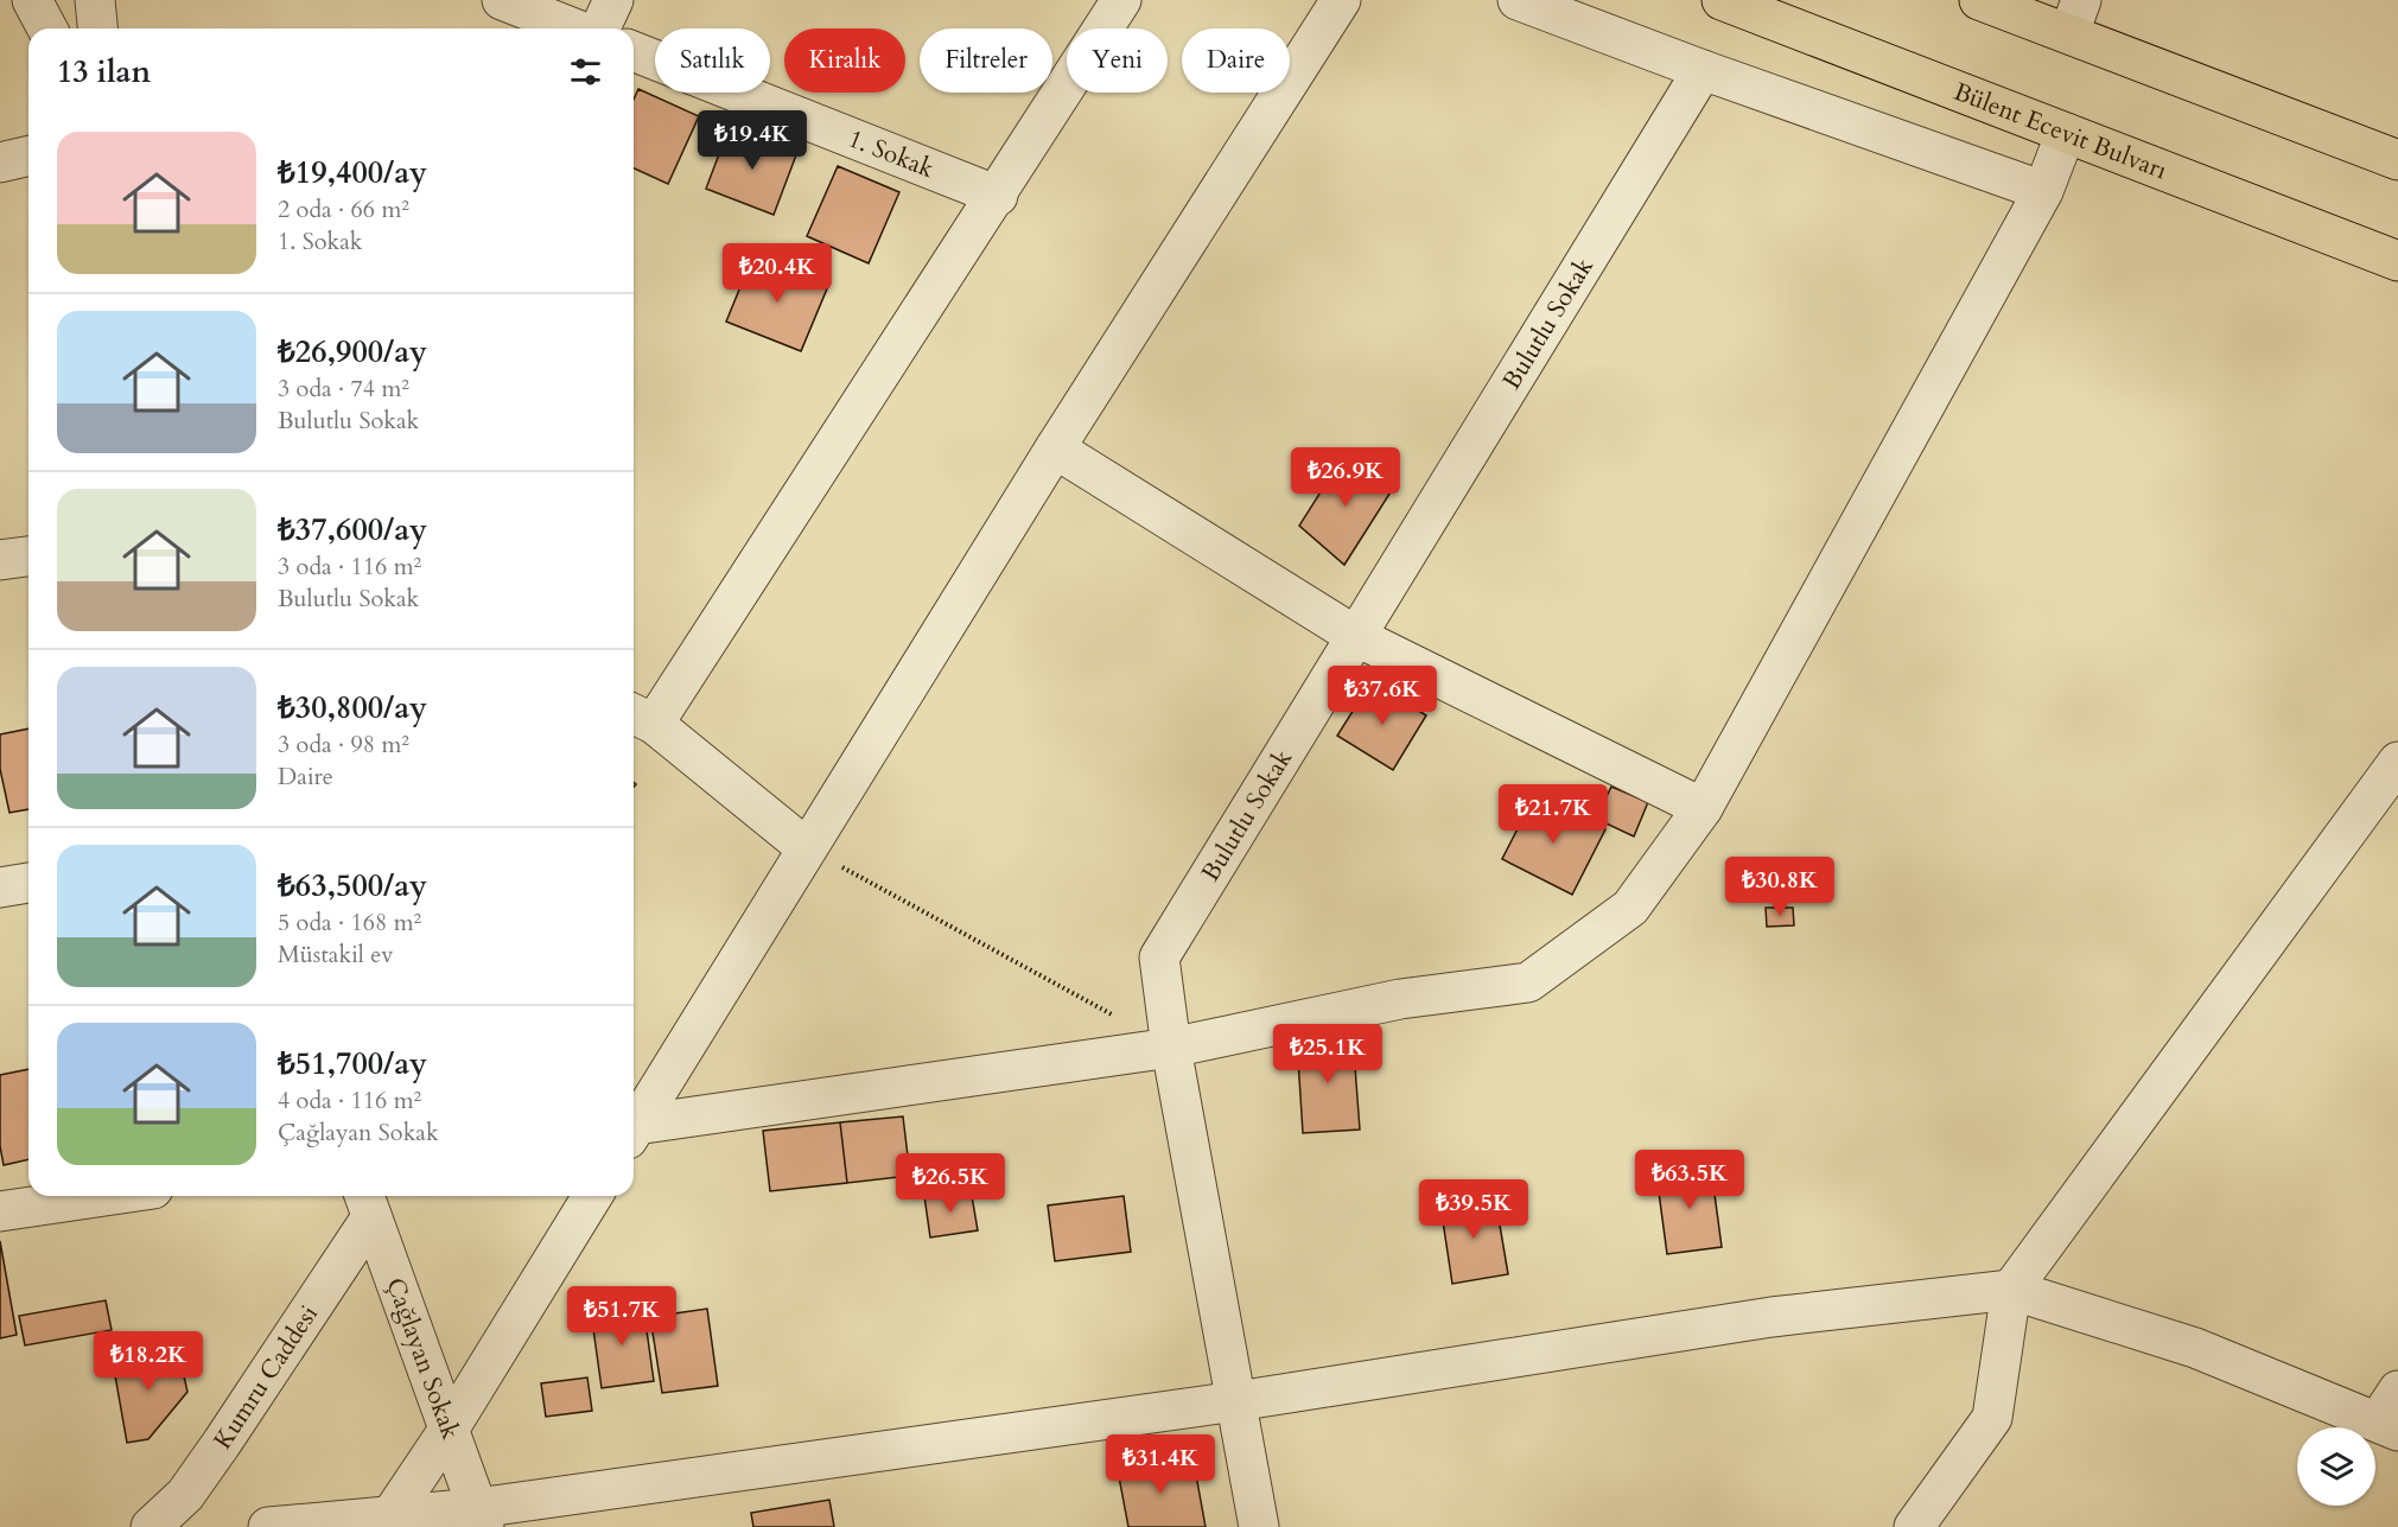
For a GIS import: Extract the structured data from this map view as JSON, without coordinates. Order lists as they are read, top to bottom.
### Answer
{
  "streets": {
    "main road": ["Bülent Ecevit Bulvarı"],
    "street": [
      "1. Sokak",
      "Bulutlu Sokak",
      "Çağlayan Sokak",
      "Kumru Caddesi"
    ]
  },
  "crossings": [
    ["Çağlayan Sokak", "Kumru Caddesi"]
  ],
  "page": {
    "chip": [
      "Satılık",
      "Kiralık",
      "Filtreler",
      "Yeni",
      "Daire"
    ],
    "heading": "13 ilan",
    "price": [
      "₺19.4K",
      "₺20.4K",
      "₺26.9K",
      "₺37.6K",
      "₺21.7K",
      "₺30.8K",
      "₺25.1K",
      "₺63.5K",
      "₺26.5K",
      "₺39.5K",
      "₺51.7K",
      "₺18.2K",
      "₺31.4K"
    ],
    "list": [
      {
        "name": "₺19,400/ay",
        "note": "2 oda · 66 m² · 1. Sokak"
      },
      {
        "name": "₺26,900/ay",
        "note": "3 oda · 74 m² · Bulutlu Sokak"
      },
      {
        "name": "₺37,600/ay",
        "note": "3 oda · 116 m² · Bulutlu Sokak"
      },
      {
        "name": "₺30,800/ay",
        "note": "3 oda · 98 m² · Daire"
      },
      {
        "name": "₺63,500/ay",
        "note": "5 oda · 168 m² · Müstakil ev"
      },
      {
        "name": "₺51,700/ay",
        "note": "4 oda · 116 m² · Çağlayan Sokak"
      }
    ]
  }
}
